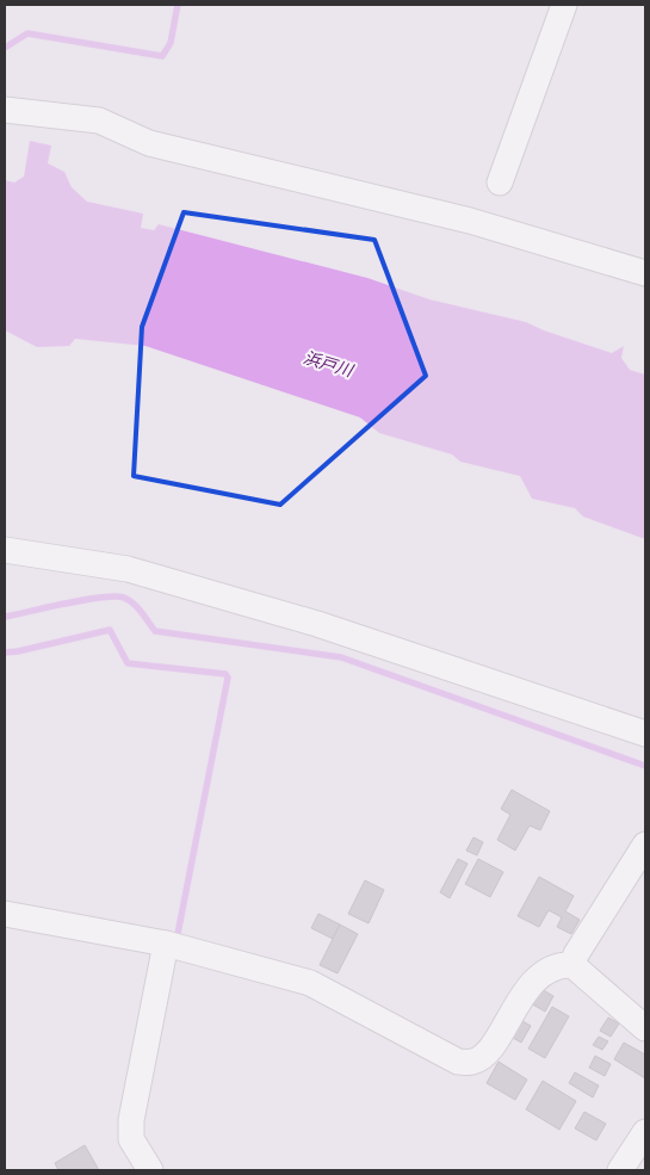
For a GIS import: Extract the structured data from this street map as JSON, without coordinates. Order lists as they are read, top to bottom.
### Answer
{
  "water": ["浜戸川"]
}
